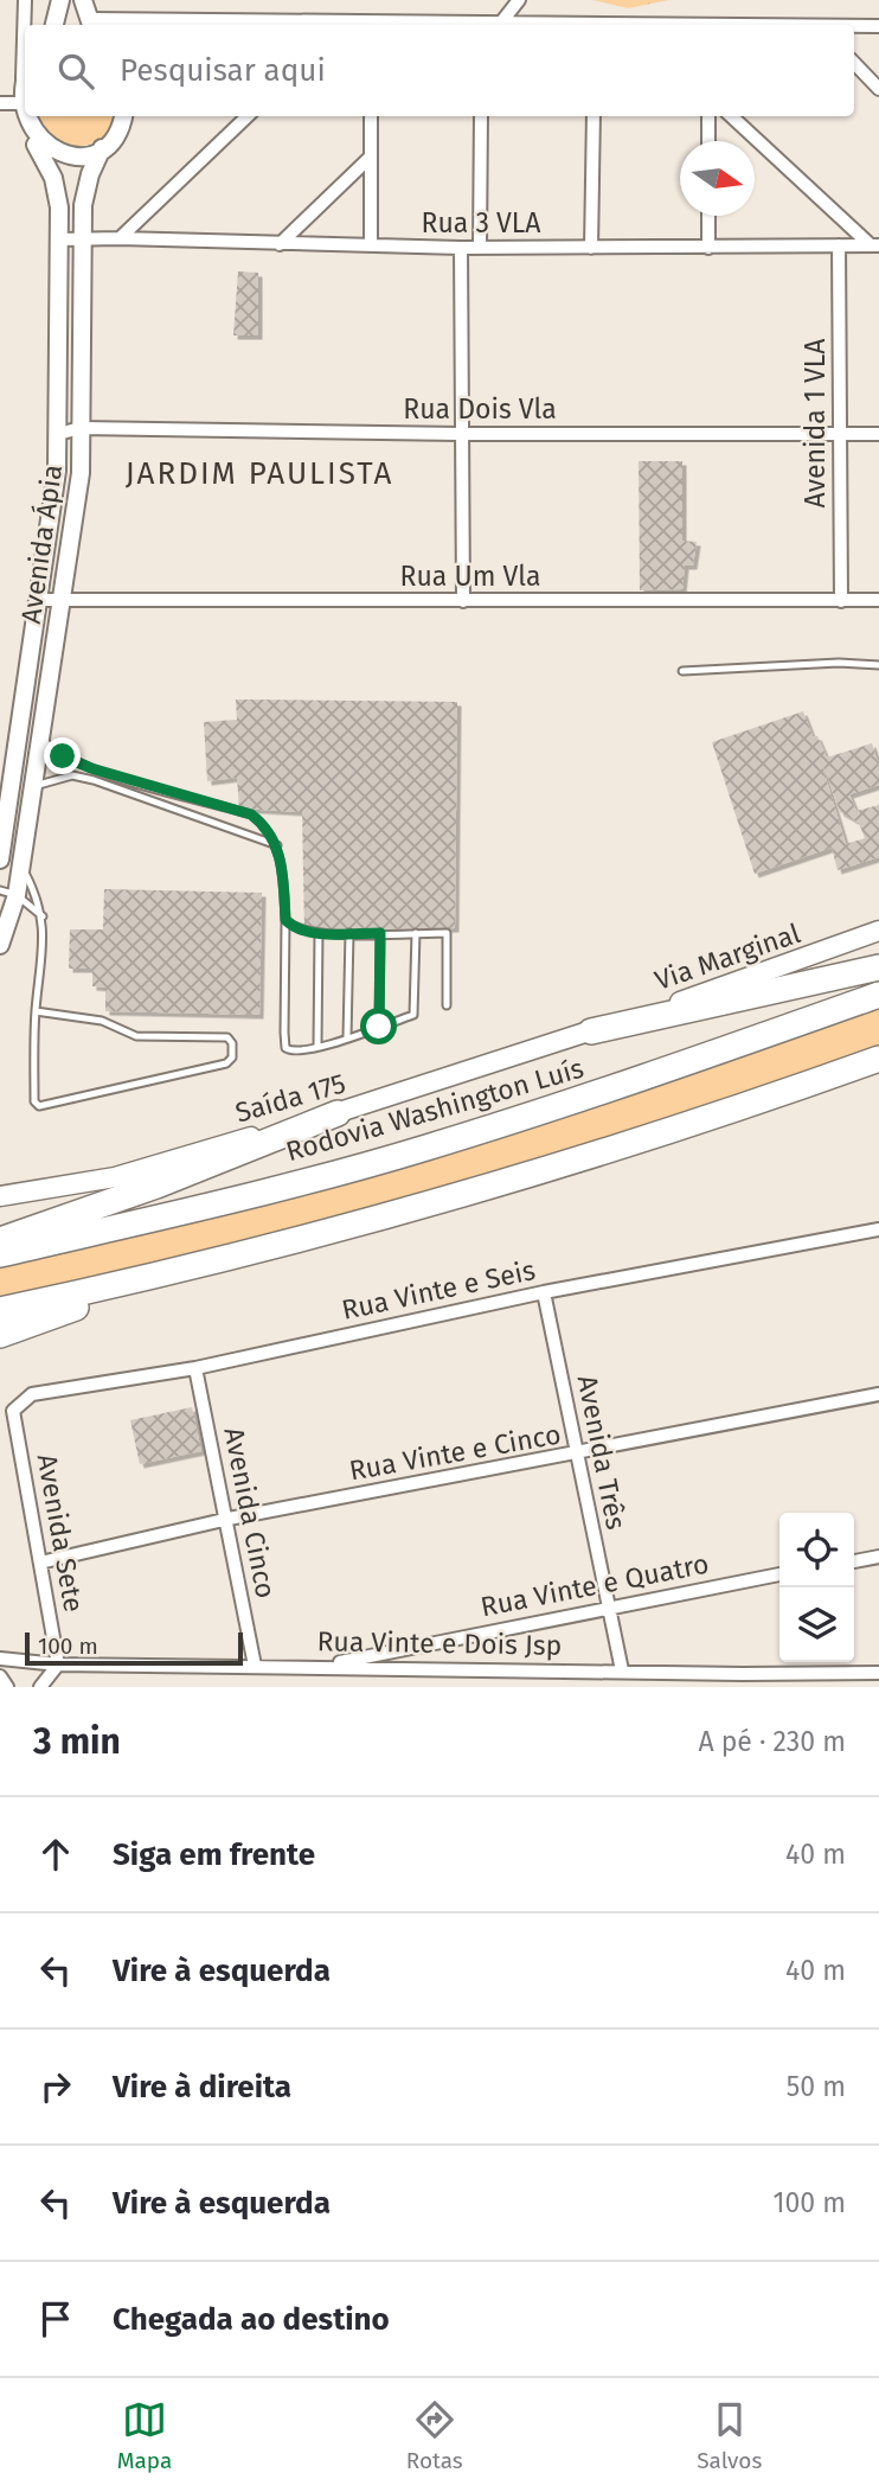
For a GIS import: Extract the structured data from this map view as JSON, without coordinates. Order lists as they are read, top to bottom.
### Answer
{
  "streets": {
    "highway": ["Rodovia Washington Luís"],
    "main road": ["Via Marginal", "Saída 175"],
    "street": [
      "Rua 3 VLA",
      "Rua Dois Vla",
      "Avenida 1 VLA",
      "Avenida Ápia",
      "Rua Um Vla",
      "Rua Vinte e Seis",
      "Rua Vinte e Cinco",
      "Avenida Três",
      "Avenida Cinco",
      "Avenida Sete",
      "Rua Vinte e Quatro",
      "Rua Vinte e Dois Jsp"
    ]
  },
  "crossings": [
    ["Rua 3 VLA", "Avenida 1 VLA"],
    ["Rua 3 VLA", "Avenida Ápia"],
    ["Rua Dois Vla", "Avenida 1 VLA"],
    ["Rua Dois Vla", "Avenida Ápia"],
    ["Avenida 1 VLA", "Rua Um Vla"],
    ["Avenida Ápia", "Rua Um Vla"],
    ["Via Marginal", "Saída 175"],
    ["Rua Vinte e Seis", "Avenida Três"],
    ["Rua Vinte e Seis", "Avenida Cinco"],
    ["Rua Vinte e Seis", "Avenida Sete"],
    ["Rua Vinte e Cinco", "Avenida Três"],
    ["Rua Vinte e Cinco", "Avenida Cinco"],
    ["Rua Vinte e Cinco", "Avenida Sete"],
    ["Avenida Três", "Rua Vinte e Quatro"],
    ["Avenida Três", "Rua Vinte e Dois Jsp"],
    ["Avenida Cinco", "Rua Vinte e Dois Jsp"],
    ["Avenida Sete", "Rua Vinte e Dois Jsp"],
    ["Rua Vinte e Quatro", "Rua Vinte e Dois Jsp"]
  ],
  "districts": ["JARDIM PAULISTA"],
  "scale_bar": "100 m",
  "north": "right",
  "page": {
    "search": "Pesquisar aqui",
    "scale": "100 m",
    "heading": ["3 min", "A pé · 230 m"],
    "list": [
      ["Siga em frente", "40 m"],
      ["Vire à esquerda", "40 m"],
      ["Vire à direita", "50 m"],
      ["Vire à esquerda", "100 m"],
      "Chegada ao destino"
    ],
    "nav": ["Mapa", "Rotas", "Salvos"]
  }
}
